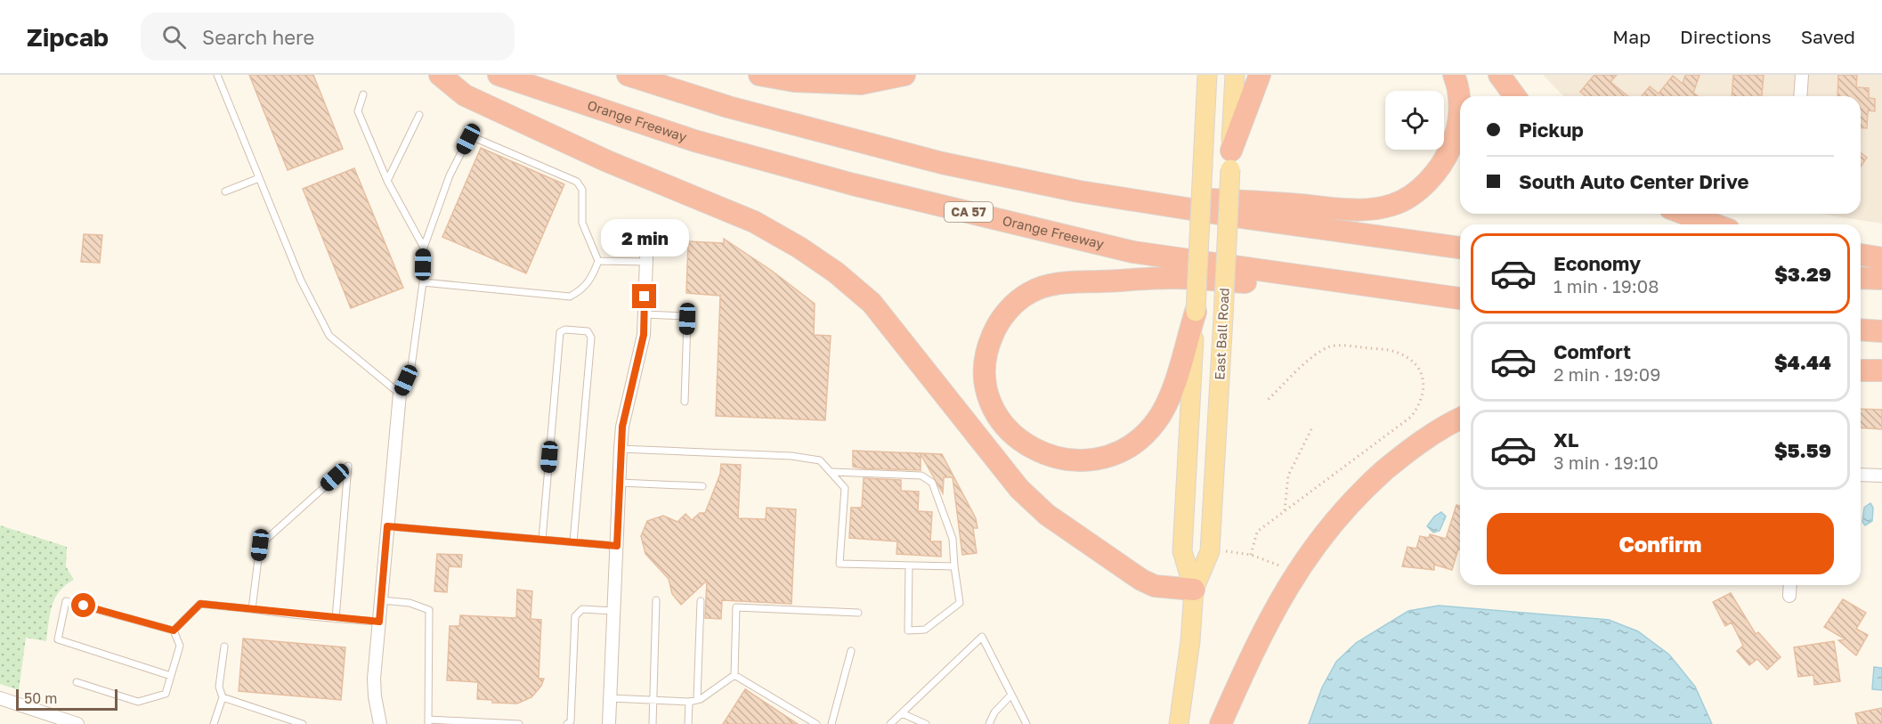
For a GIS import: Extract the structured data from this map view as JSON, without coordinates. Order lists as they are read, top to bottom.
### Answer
{
  "streets": {
    "highway": ["Orange Freeway", "CA 57"],
    "main road": ["East Ball Road"]
  },
  "scale_bar": "50 m",
  "page": {
    "header": "Zipcab",
    "search": "Search here",
    "nav": ["Map", "Directions", "Saved"],
    "banner": ["Pickup", "South Auto Center Drive"],
    "bubble": "2 min",
    "list": [
      {
        "name": "Economy",
        "note": "1 min · 19:08",
        "value": "$3.29"
      },
      {
        "name": "Comfort",
        "note": "2 min · 19:09",
        "value": "$4.44"
      },
      {
        "name": "XL",
        "note": "3 min · 19:10",
        "value": "$5.59"
      }
    ],
    "buttons": "Confirm",
    "scale": "50 m"
  }
}
